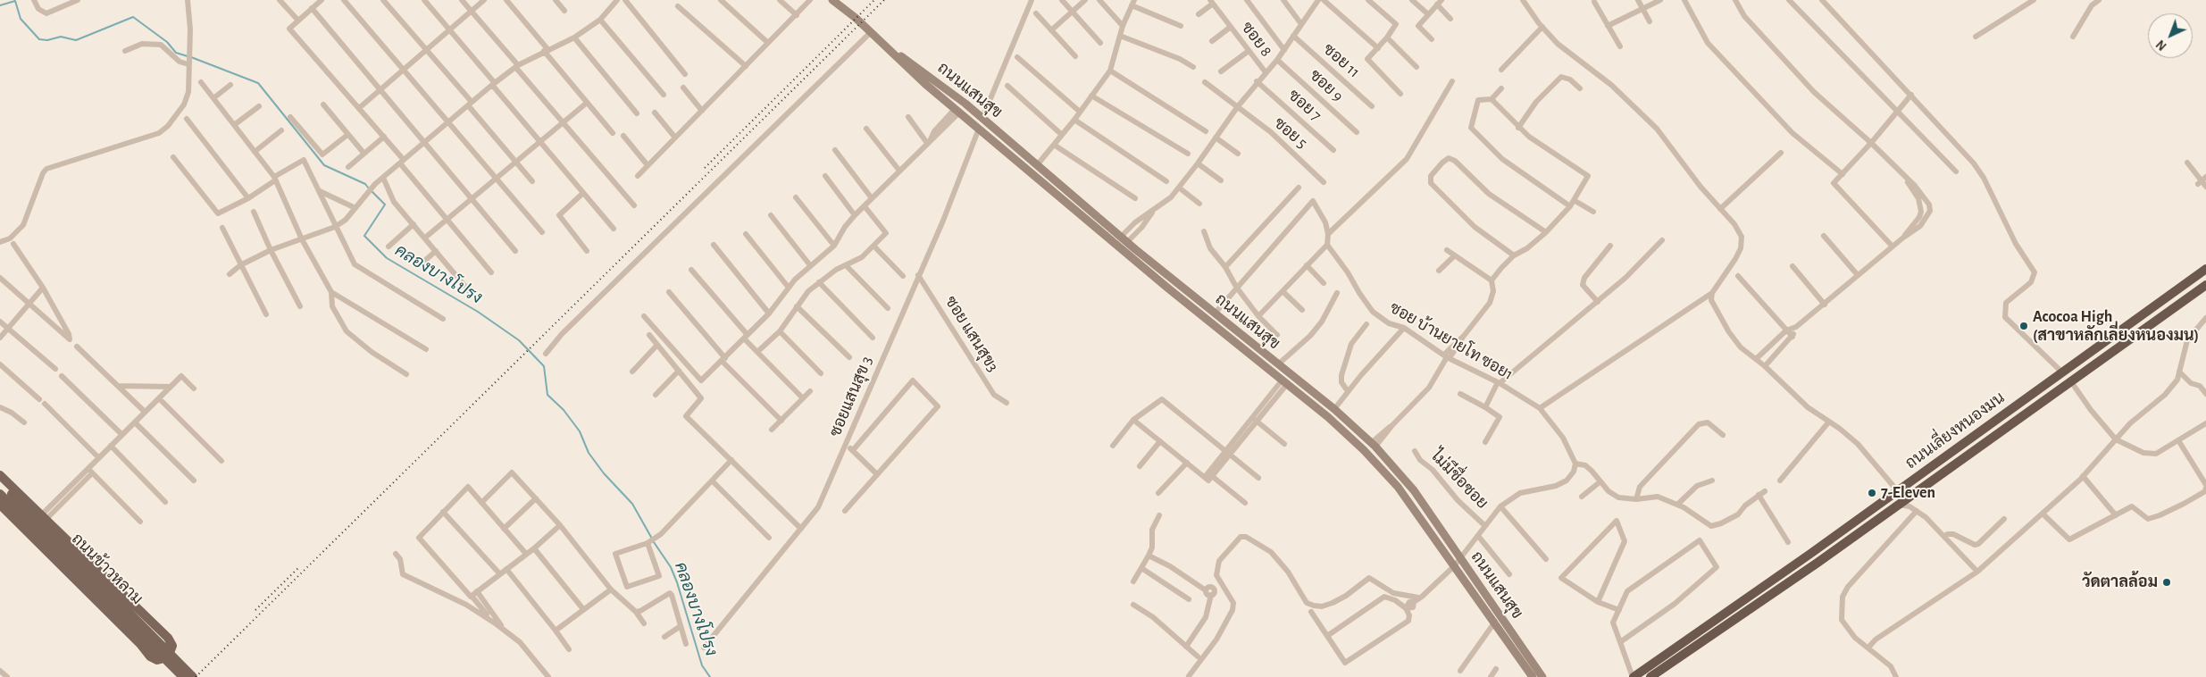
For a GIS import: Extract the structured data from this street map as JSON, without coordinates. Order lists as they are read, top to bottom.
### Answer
{
  "streets": {
    "highway": ["ถนนเลี่ยงหนองมน"],
    "main road": ["ถนนแสนสุข", "ถนนข้าวหลาม"],
    "street": [
      "ซอย 8",
      "ซอย 11",
      "ซอย 9",
      "ซอย 7",
      "ซอย 5",
      "ซอย แสนสุข3",
      "ซอย บ้านยายโท ซอย1",
      "ซอยแสนสุข 3",
      "ไม่มีชื่อซอย"
    ]
  },
  "crossings": [
    ["ถนนแสนสุข", "ซอยแสนสุข 3"],
    ["ซอย แสนสุข3", "ซอยแสนสุข 3"]
  ],
  "water": ["คลองบางโปรง"],
  "places": ["Acocoa High (สาขาหลักเลี่ยงหนองมน)", "7-Eleven", "วัดตาลล้อม"],
  "north": "bottom left"
}
